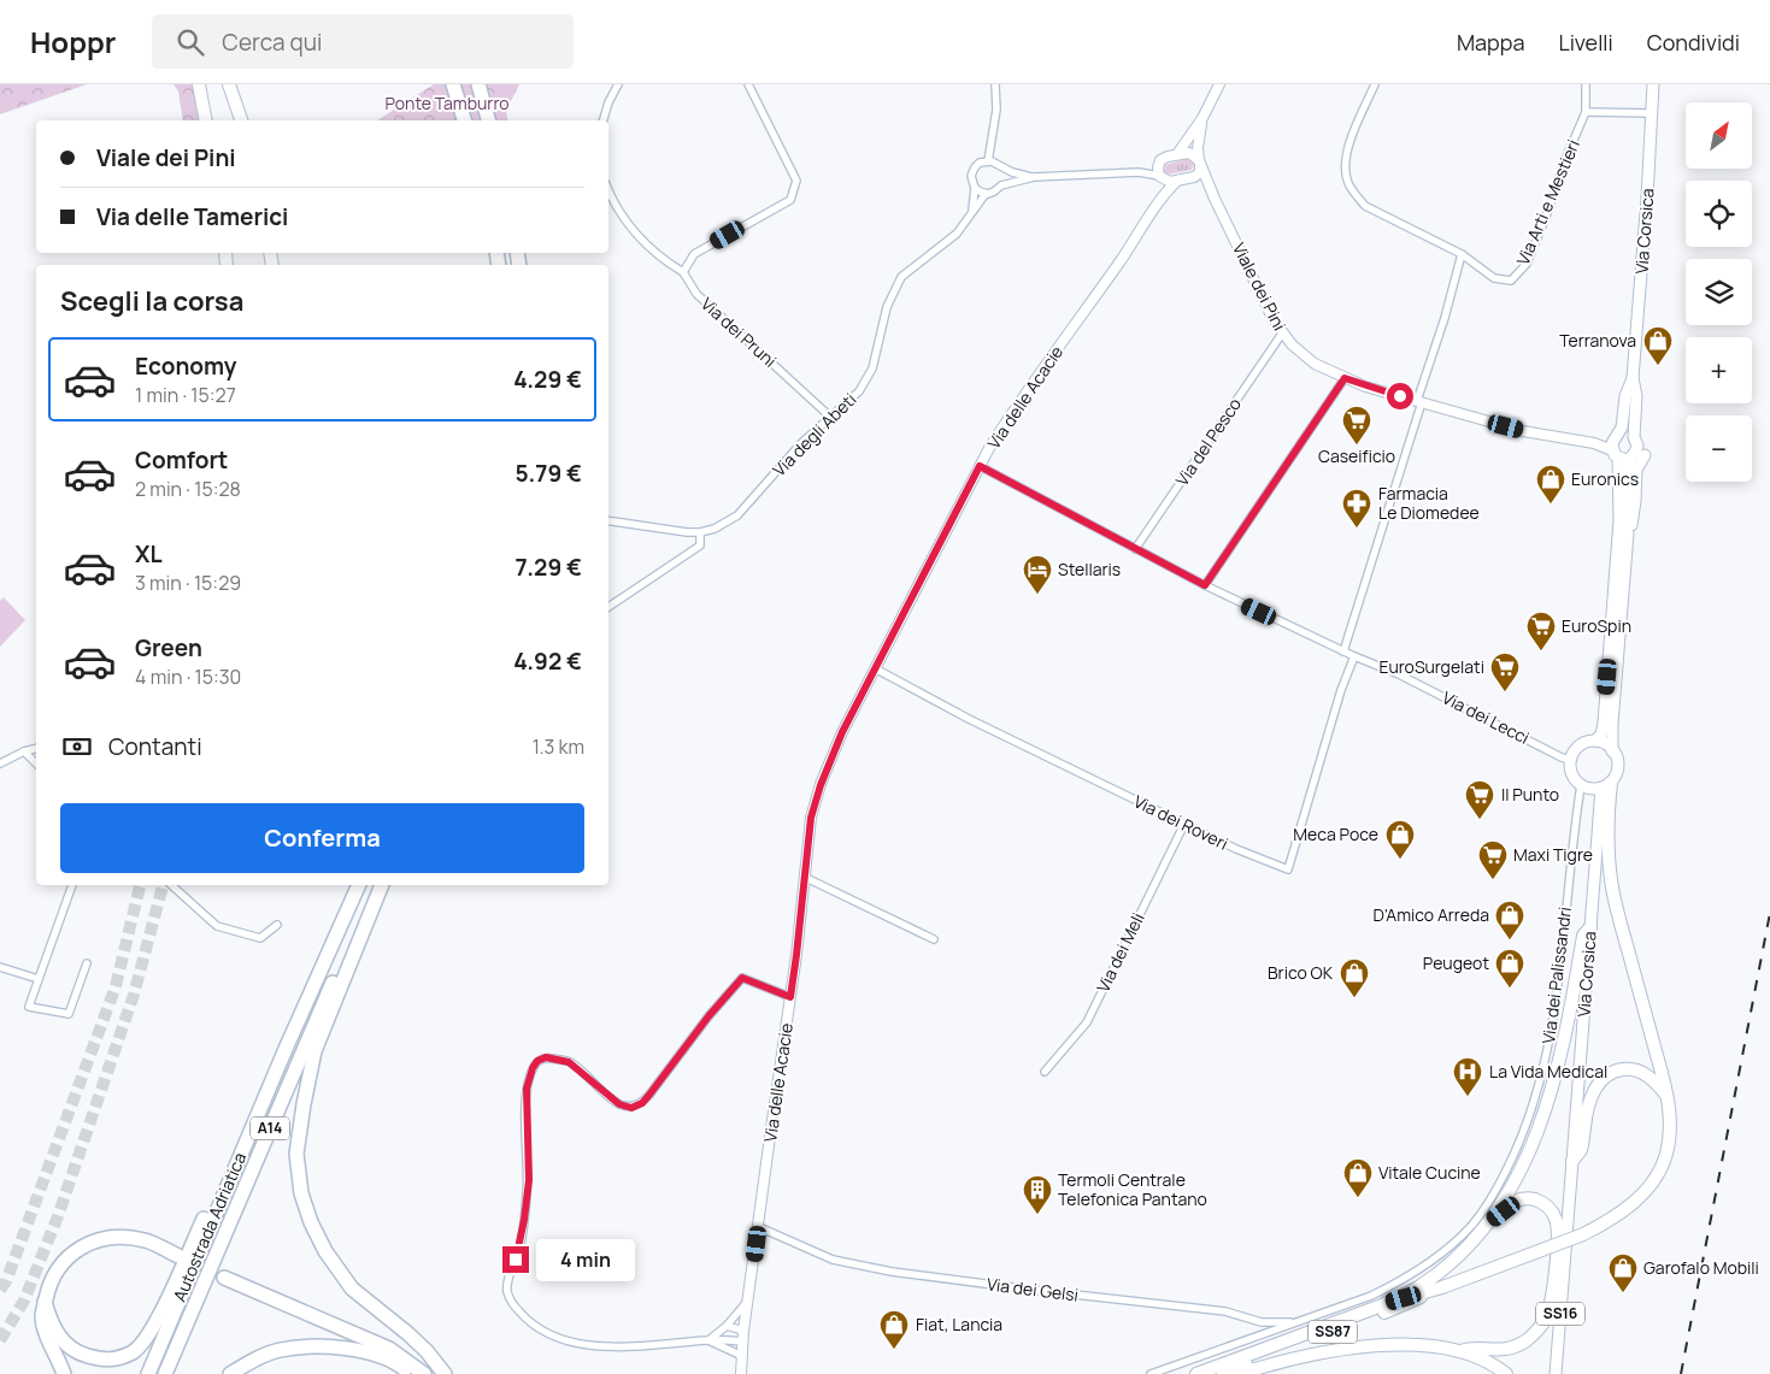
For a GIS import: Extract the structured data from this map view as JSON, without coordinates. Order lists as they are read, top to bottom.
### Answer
{
  "streets": {
    "highway": ["A14", "Autostrada Adriatica", "SS87"],
    "main road": ["Via Corsica", "SS16"],
    "street": [
      "Via Arti e Mestieri",
      "Viale dei Pini",
      "Via dei Pruni",
      "Via delle Acacie",
      "Via degli Abeti",
      "Via del Pesco",
      "Via dei Lecci",
      "Via dei Roveri",
      "Via dei Meli",
      "Via dei Palissandri",
      "Via dei Gelsi"
    ]
  },
  "crossings": [
    ["Via Corsica", "Viale dei Pini"],
    ["Via Corsica", "Via dei Lecci"],
    ["Via Corsica", "Via dei Palissandri"],
    ["Via Corsica", "SS16"],
    ["Viale dei Pini", "Via delle Acacie"],
    ["Viale dei Pini", "Via degli Abeti"],
    ["Viale dei Pini", "Via del Pesco"],
    ["Via dei Pruni", "Via degli Abeti"],
    ["Via delle Acacie", "Via degli Abeti"],
    ["Via delle Acacie", "Via dei Lecci"],
    ["Via delle Acacie", "Via dei Roveri"],
    ["Via delle Acacie", "Via dei Gelsi"],
    ["Via del Pesco", "Via dei Lecci"],
    ["Via dei Lecci", "Via dei Roveri"],
    ["Via dei Lecci", "Via dei Palissandri"],
    ["Via dei Roveri", "Via dei Meli"],
    ["Via dei Palissandri", "Via dei Gelsi"]
  ],
  "parks": ["Ponte Tamburro"],
  "places": {
    "shop": [
      "Terranova",
      "Euronics",
      "Meca Poce",
      "D'Amico Arreda",
      "Peugeot",
      "Brico OK",
      "Vitale Cucine",
      "Garofalo Mobili",
      "Fiat, Lancia"
    ],
    "supermarket": [
      "Caseificio",
      "EuroSpin",
      "EuroSurgelati",
      "Il Punto",
      "Maxi Tigre"
    ],
    "pharmacy": ["Farmacia Le Diomedee"],
    "hotel": ["Stellaris"],
    "hospital": ["La Vida Medical"],
    "building": ["Termoli Centrale Telefonica Pantano"]
  },
  "north": "top right",
  "page": {
    "header": "Hoppr",
    "search": "Cerca qui",
    "nav": ["Mappa", "Livelli", "Condividi"],
    "map_buttons": ["+", "−"],
    "banner": ["Viale dei Pini", "Via delle Tamerici"],
    "heading": "Scegli la corsa",
    "list": [
      {
        "name": "Economy",
        "note": "1 min · 15:27",
        "value": "4.29 €"
      },
      {
        "name": "Comfort",
        "note": "2 min · 15:28",
        "value": "5.79 €"
      },
      {
        "name": "XL",
        "note": "3 min · 15:29",
        "value": "7.29 €"
      },
      {
        "name": "Green",
        "note": "4 min · 15:30",
        "value": "4.92 €"
      }
    ],
    "pay": ["Contanti", "1.3 km"],
    "buttons": "Conferma",
    "bubble": "4 min"
  }
}
